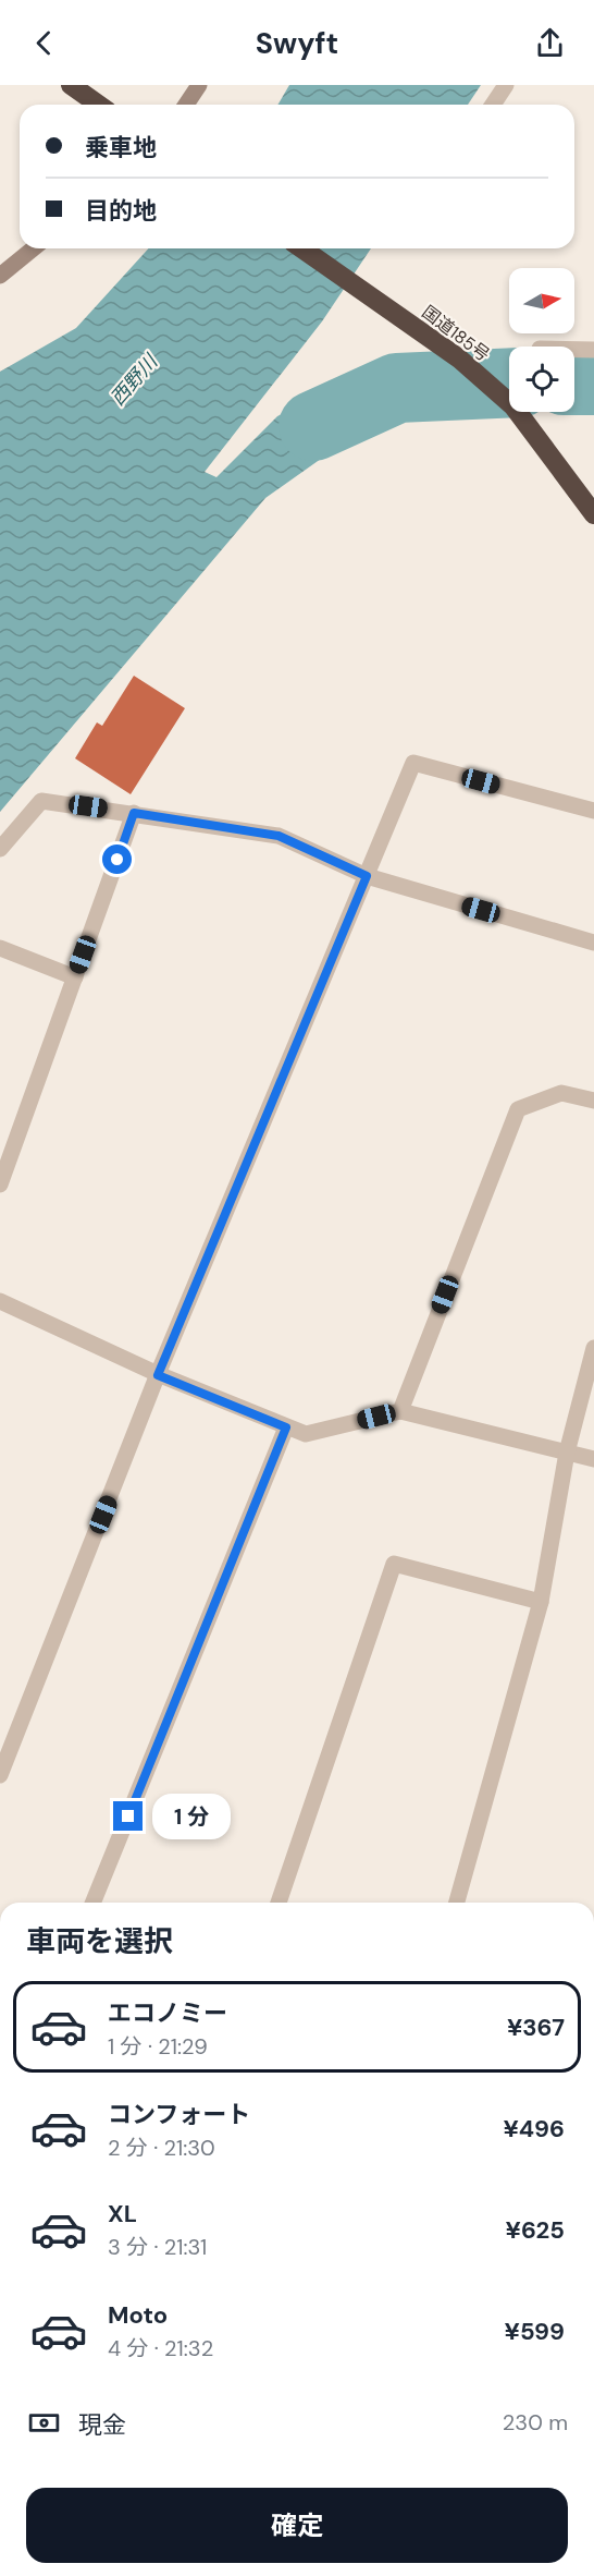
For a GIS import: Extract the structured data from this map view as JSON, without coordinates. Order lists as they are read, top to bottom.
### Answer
{
  "streets": {
    "highway": ["国道185号"]
  },
  "water": ["西野川"],
  "north": "right",
  "page": {
    "header": "Swyft",
    "banner": ["乗車地", "目的地"],
    "bubble": "1 分",
    "heading": "車両を選択",
    "list": [
      {
        "name": "エコノミー",
        "note": "1 分 · 21:29",
        "value": "¥367"
      },
      {
        "name": "コンフォート",
        "note": "2 分 · 21:30",
        "value": "¥496"
      },
      {
        "name": "XL",
        "note": "3 分 · 21:31",
        "value": "¥625"
      },
      {
        "name": "Moto",
        "note": "4 分 · 21:32",
        "value": "¥599"
      }
    ],
    "pay": ["現金", "230 m"],
    "buttons": "確定"
  }
}
